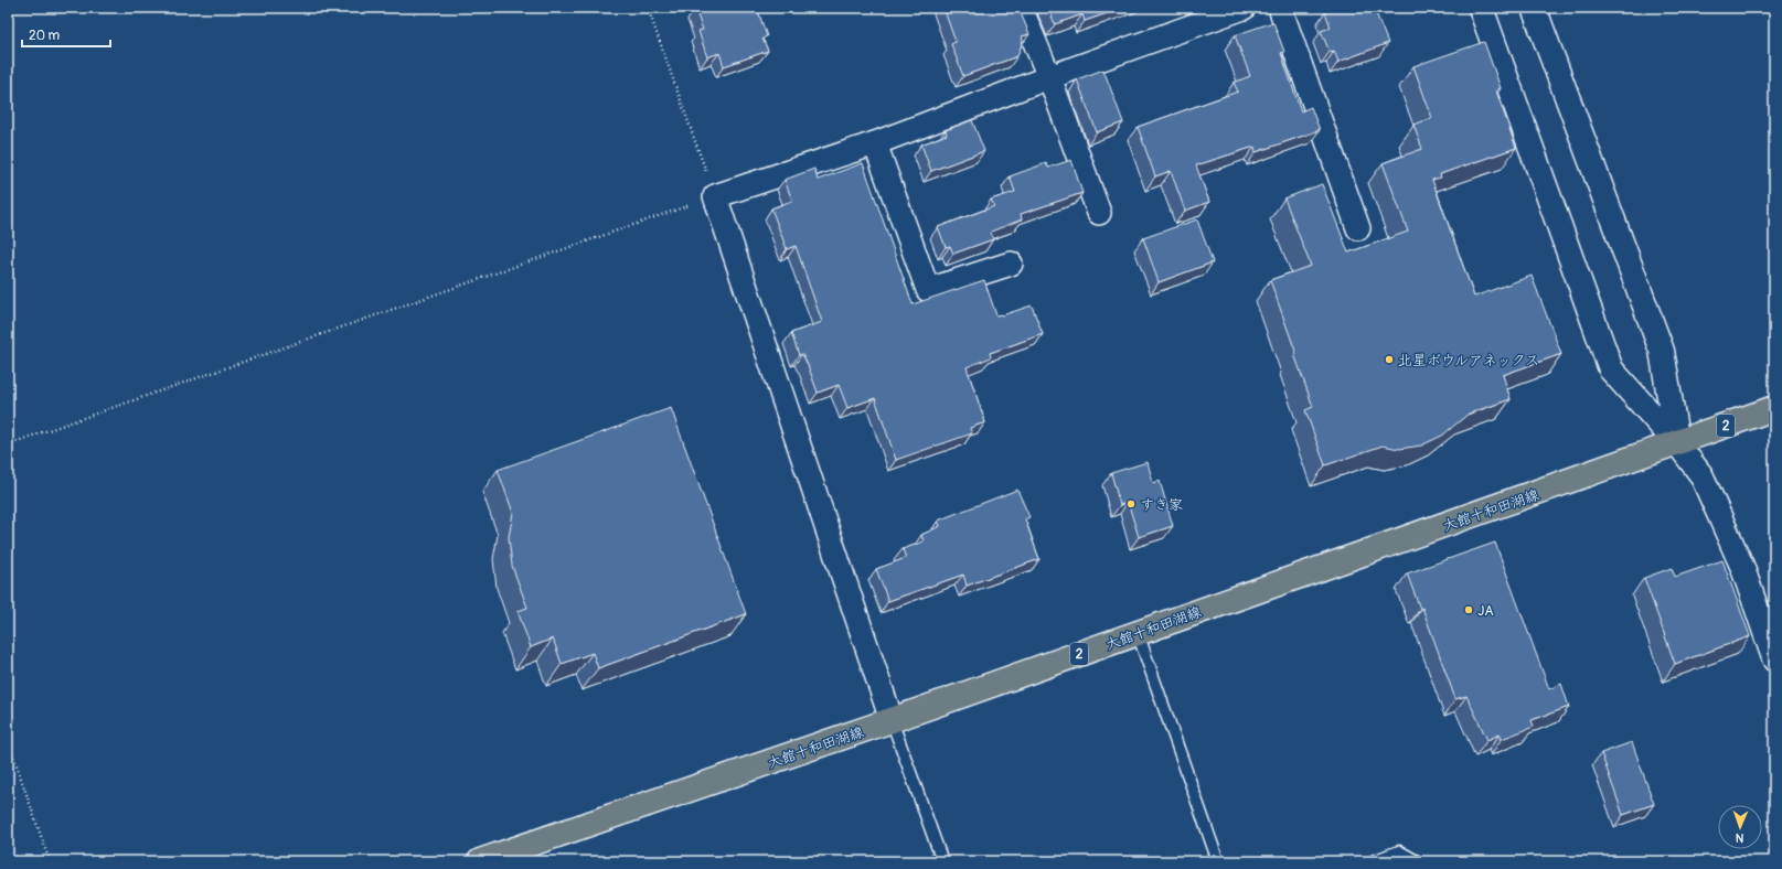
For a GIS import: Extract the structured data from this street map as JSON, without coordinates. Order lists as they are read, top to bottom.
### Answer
{
  "streets": {
    "main road": ["2", "大館十和田湖線"]
  },
  "places": ["北星ボウルアネックス", "すき家", "JA"],
  "scale_bar": "20 m",
  "north": "bottom"
}
